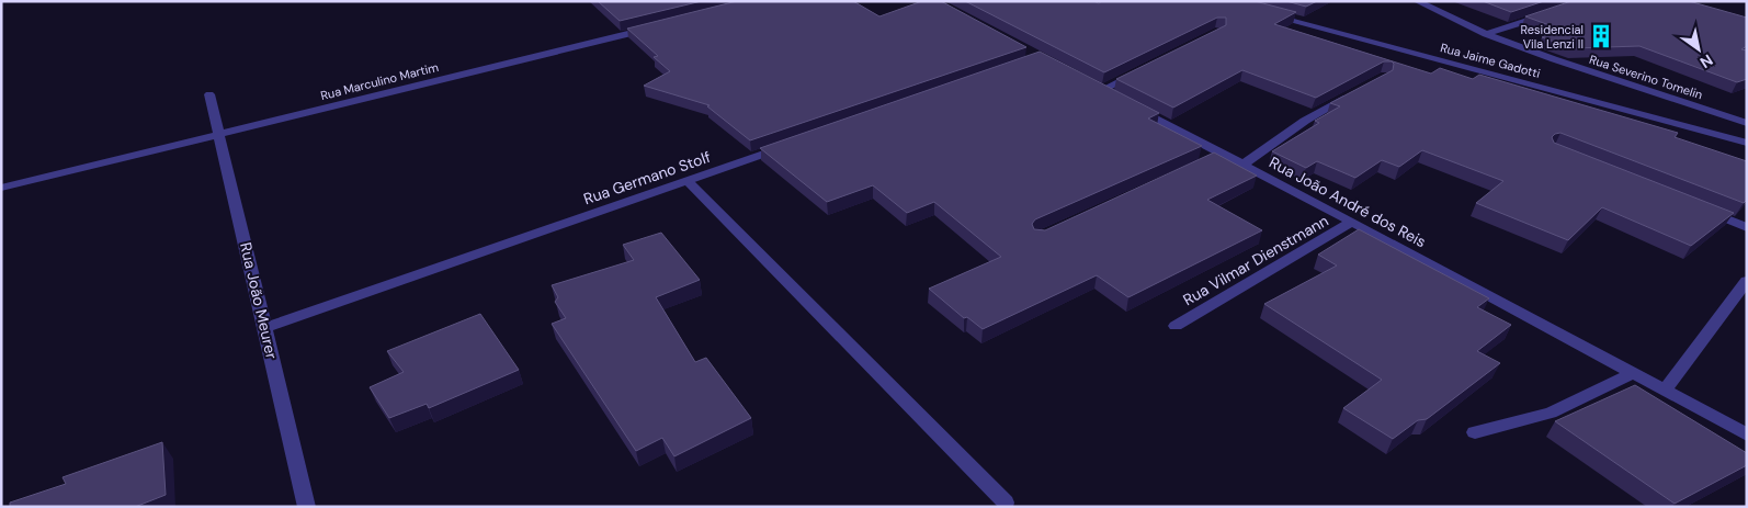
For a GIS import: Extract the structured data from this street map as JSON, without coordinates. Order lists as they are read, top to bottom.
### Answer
{
  "streets": {
    "street": [
      "Rua Jaime Gadotti",
      "Rua Severino Tomelin",
      "Rua Marculino Martim",
      "Rua Germano Stolf",
      "Rua João André dos Reis",
      "Rua Vilmar Dienstmann",
      "Rua João Meurer"
    ]
  },
  "crossings": [
    ["Rua Marculino Martim", "Rua João Meurer"],
    ["Rua Germano Stolf", "Rua João Meurer"],
    ["Rua João André dos Reis", "Rua Vilmar Dienstmann"]
  ],
  "places": {
    "building": ["Residencial Vila Lenzi II"]
  },
  "north": "bottom right"
}
